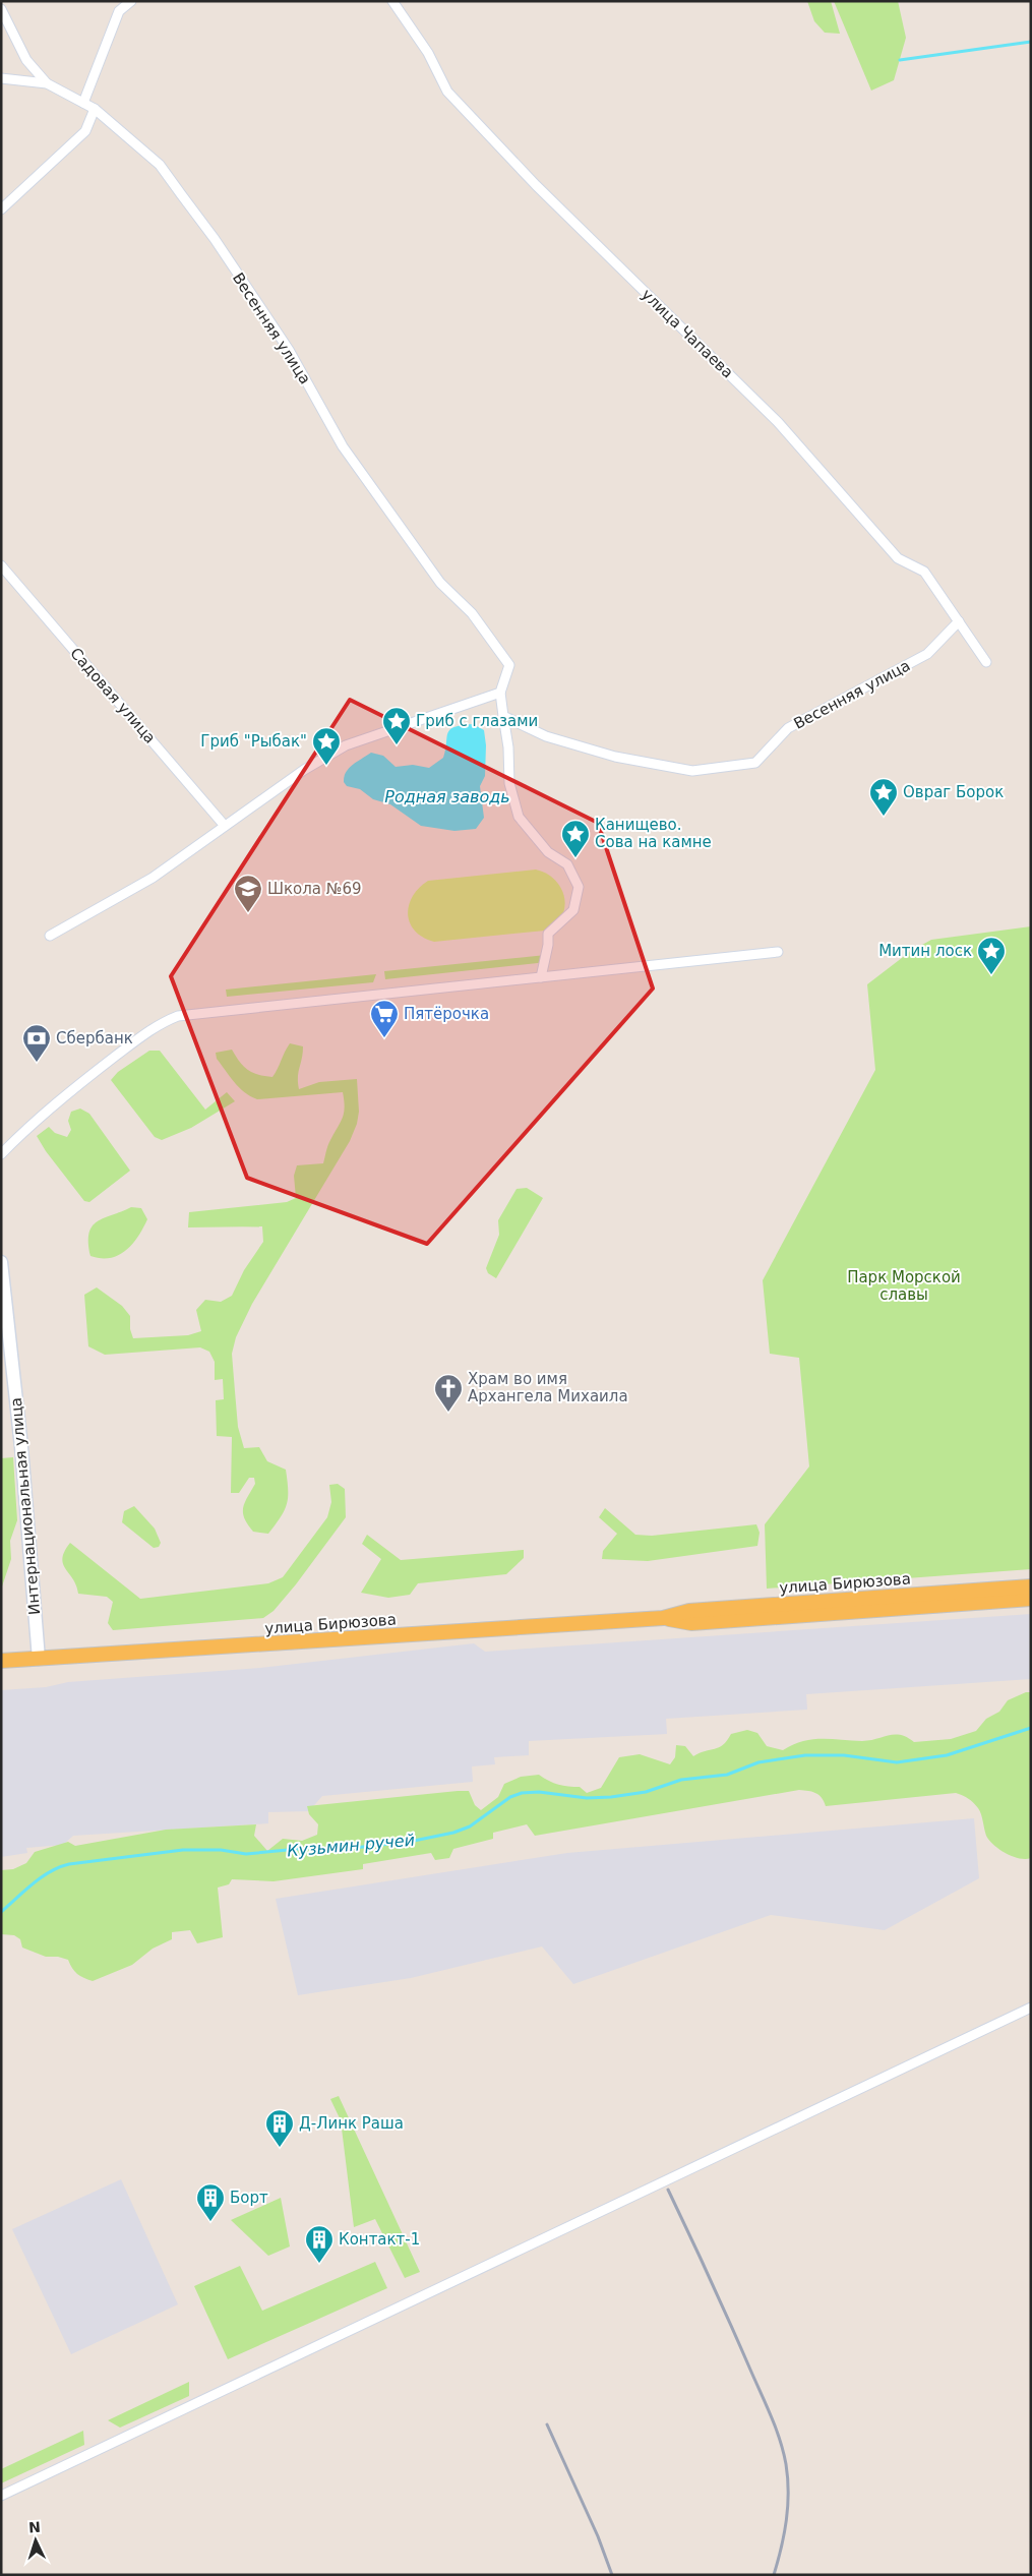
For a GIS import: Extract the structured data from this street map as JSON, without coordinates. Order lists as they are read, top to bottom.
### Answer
{
  "streets": {
    "main road": ["Интернациональная улица", "улица Бирюзова"],
    "street": ["Весенняя улица", "улица Чапаева", "Садовая улица"]
  },
  "crossings": [
    ["Весенняя улица", "улица Чапаева"],
    ["Интернациональная улица", "улица Бирюзова"]
  ],
  "water": ["Родная заводь", "Кузьмин ручей"],
  "parks": ["Парк Морской славы"],
  "places": {
    "place": [
      "Гриб с глазами",
      "Гриб \"Рыбак\"",
      "Овраг Борок",
      "Канищево. Сова на камне",
      "Митин лоск"
    ],
    "school or university": ["Школа №69"],
    "supermarket": ["Пятёрочка"],
    "bank": ["Сбербанк"],
    "church": ["Храм во имя Архангела Михаила"],
    "building": ["Д-Линк Раша", "Борт", "Контакт-1"]
  },
  "north": "top"
}
